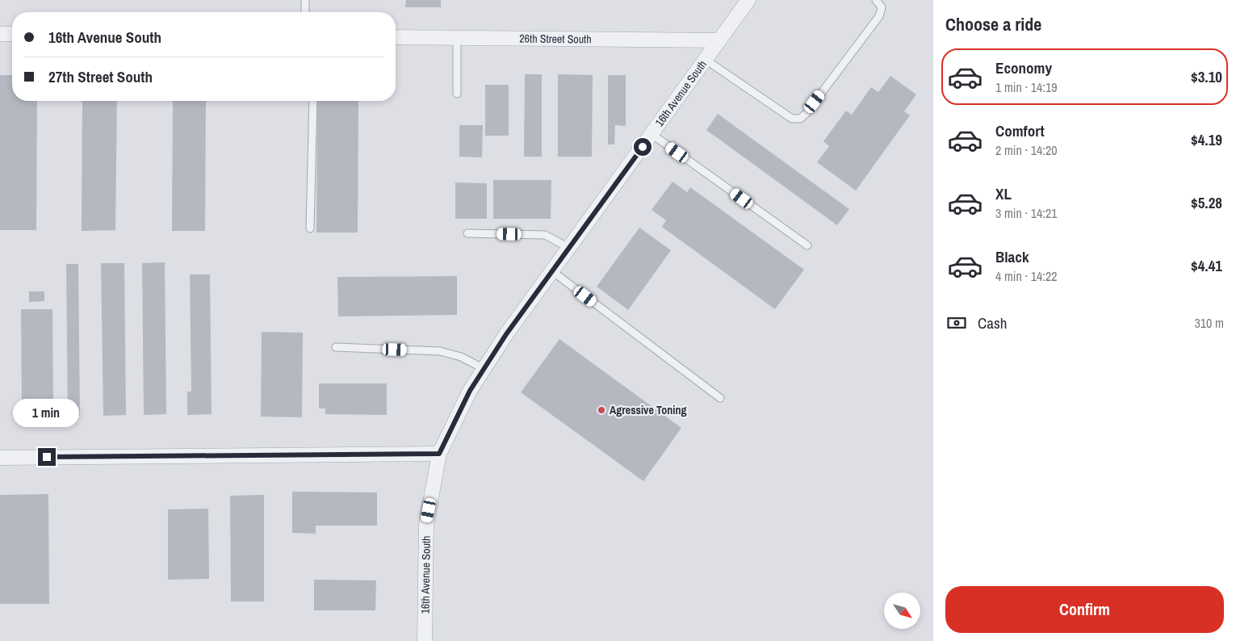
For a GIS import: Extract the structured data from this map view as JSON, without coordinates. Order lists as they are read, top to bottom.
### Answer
{
  "streets": {
    "street": ["26th Street South", "16th Avenue South"]
  },
  "crossings": [
    ["26th Street South", "16th Avenue South"]
  ],
  "places": ["Agressive Toning"],
  "north": "bottom right",
  "page": {
    "heading": "Choose a ride",
    "banner": ["16th Avenue South", "27th Street South"],
    "list": [
      {
        "name": "Economy",
        "note": "1 min · 14:19",
        "value": "$3.10"
      },
      {
        "name": "Comfort",
        "note": "2 min · 14:20",
        "value": "$4.19"
      },
      {
        "name": "XL",
        "note": "3 min · 14:21",
        "value": "$5.28"
      },
      {
        "name": "Black",
        "note": "4 min · 14:22",
        "value": "$4.41"
      }
    ],
    "pay": ["Cash", "310 m"],
    "bubble": "1 min",
    "buttons": "Confirm"
  }
}
